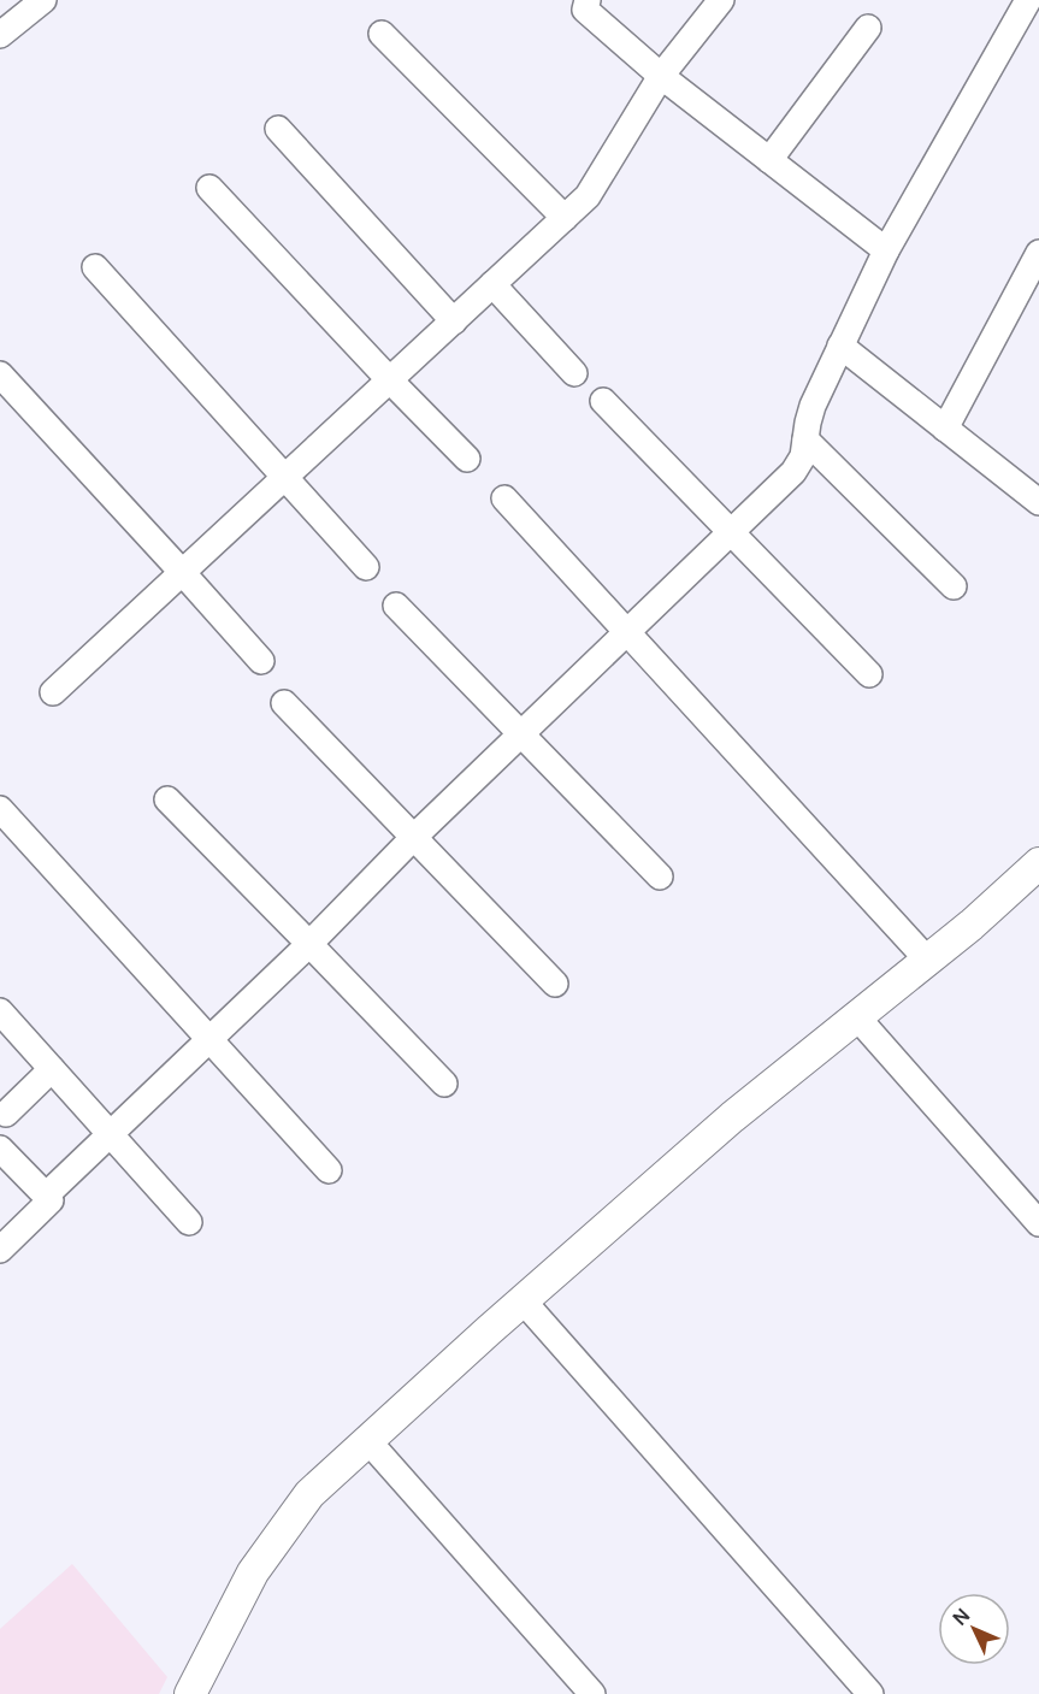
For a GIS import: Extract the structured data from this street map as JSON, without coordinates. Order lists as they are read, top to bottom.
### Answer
{
  "north": "top left"
}
